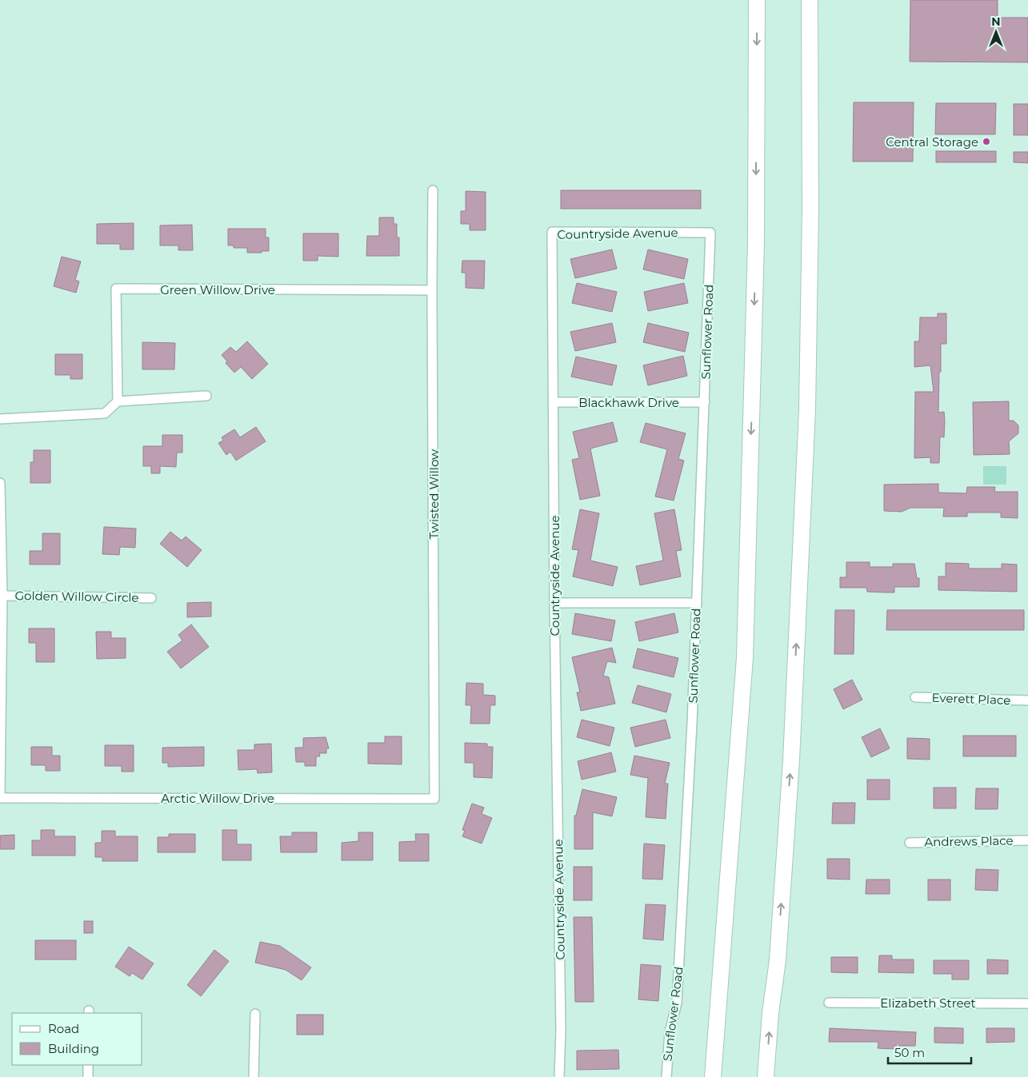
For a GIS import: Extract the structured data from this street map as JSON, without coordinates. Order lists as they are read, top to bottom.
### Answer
{
  "streets": {
    "street": [
      "Countryside Avenue",
      "Green Willow Drive",
      "Sunflower Road",
      "Blackhawk Drive",
      "Twisted Willow",
      "Golden Willow Circle",
      "Everett Place",
      "Arctic Willow Drive",
      "Andrews Place",
      "Elizabeth Street"
    ]
  },
  "crossings": [
    ["Countryside Avenue", "Sunflower Road"],
    ["Countryside Avenue", "Blackhawk Drive"],
    ["Green Willow Drive", "Twisted Willow"],
    ["Sunflower Road", "Blackhawk Drive"],
    ["Twisted Willow", "Arctic Willow Drive"]
  ],
  "places": ["Central Storage"],
  "legend": ["Road", "Building"],
  "scale_bar": "50 m",
  "north": "top"
}
